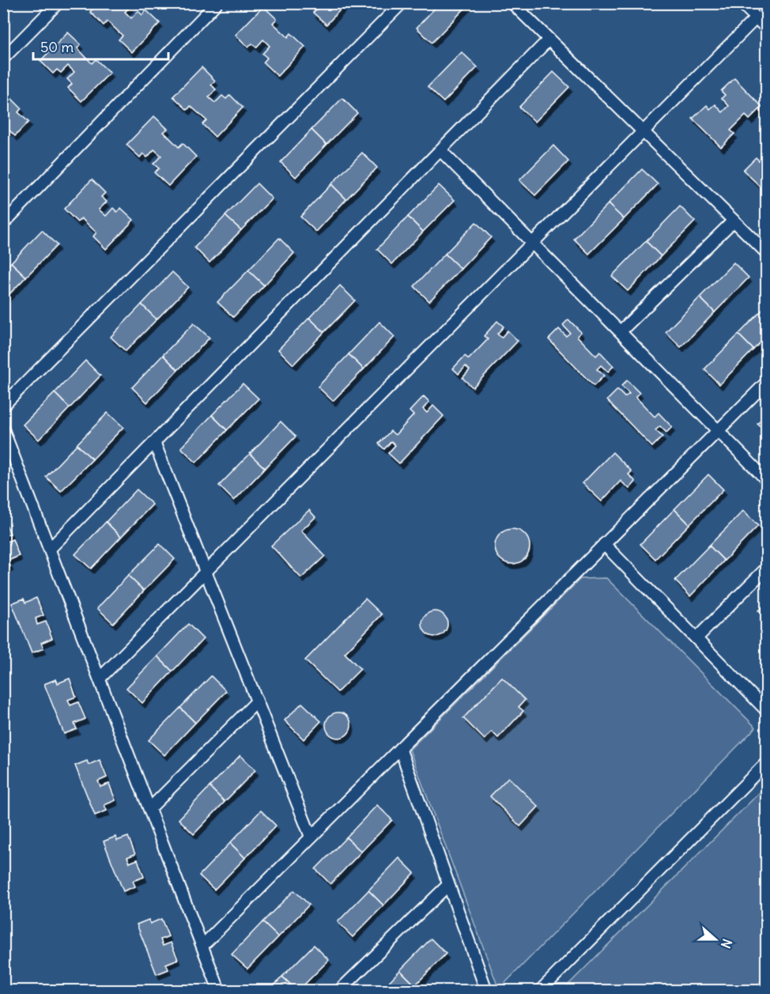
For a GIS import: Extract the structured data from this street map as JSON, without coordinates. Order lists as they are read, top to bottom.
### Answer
{
  "scale_bar": "50 m",
  "north": "right"
}
